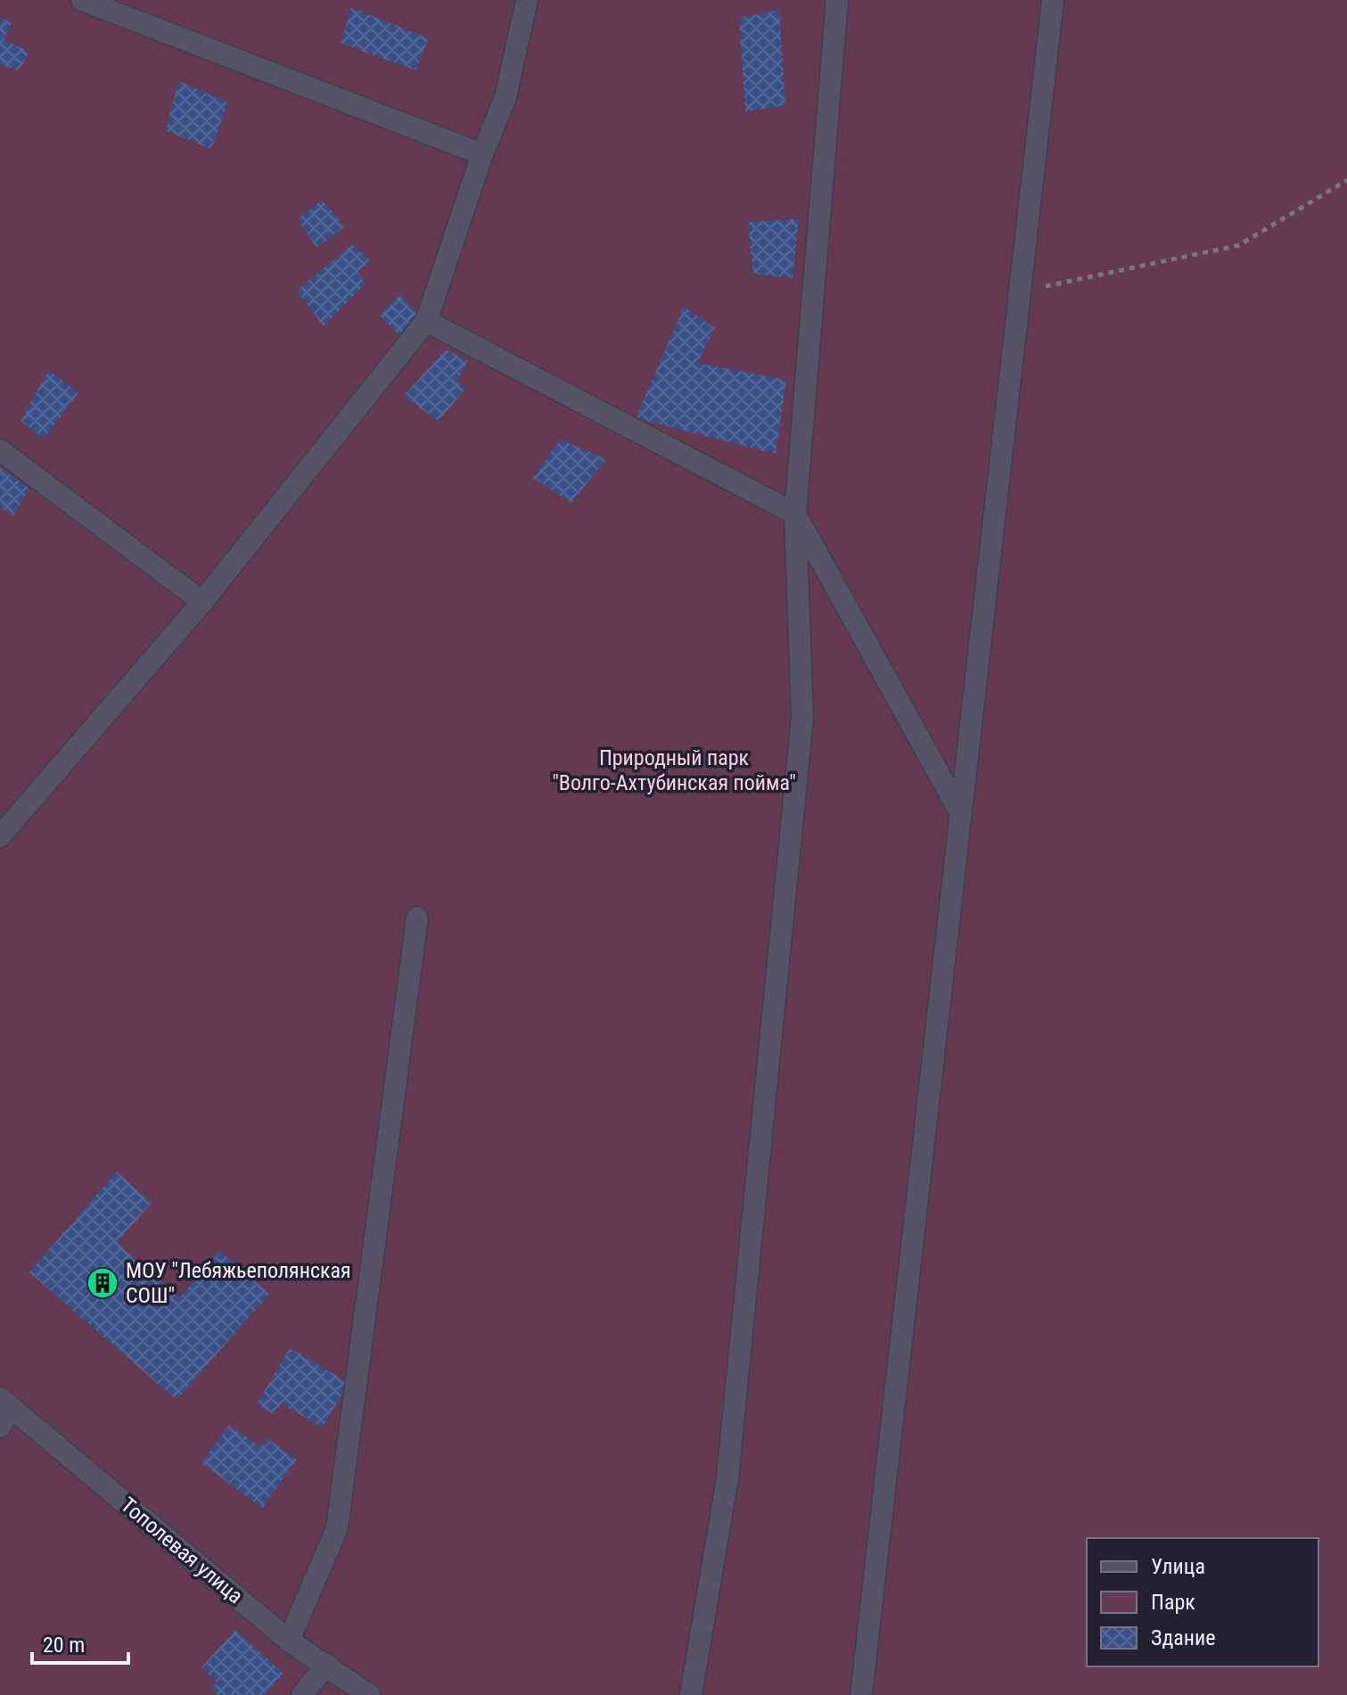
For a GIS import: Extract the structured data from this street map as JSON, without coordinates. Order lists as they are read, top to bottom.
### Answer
{
  "streets": {
    "street": ["Тополевая улица"]
  },
  "parks": ["Природный парк \"Волго-Ахтубинская пойма\""],
  "places": {
    "building": ["МОУ \"Лебяжьеполянская СОШ\""]
  },
  "legend": ["Улица", "Парк", "Здание"],
  "scale_bar": "20 m"
}
